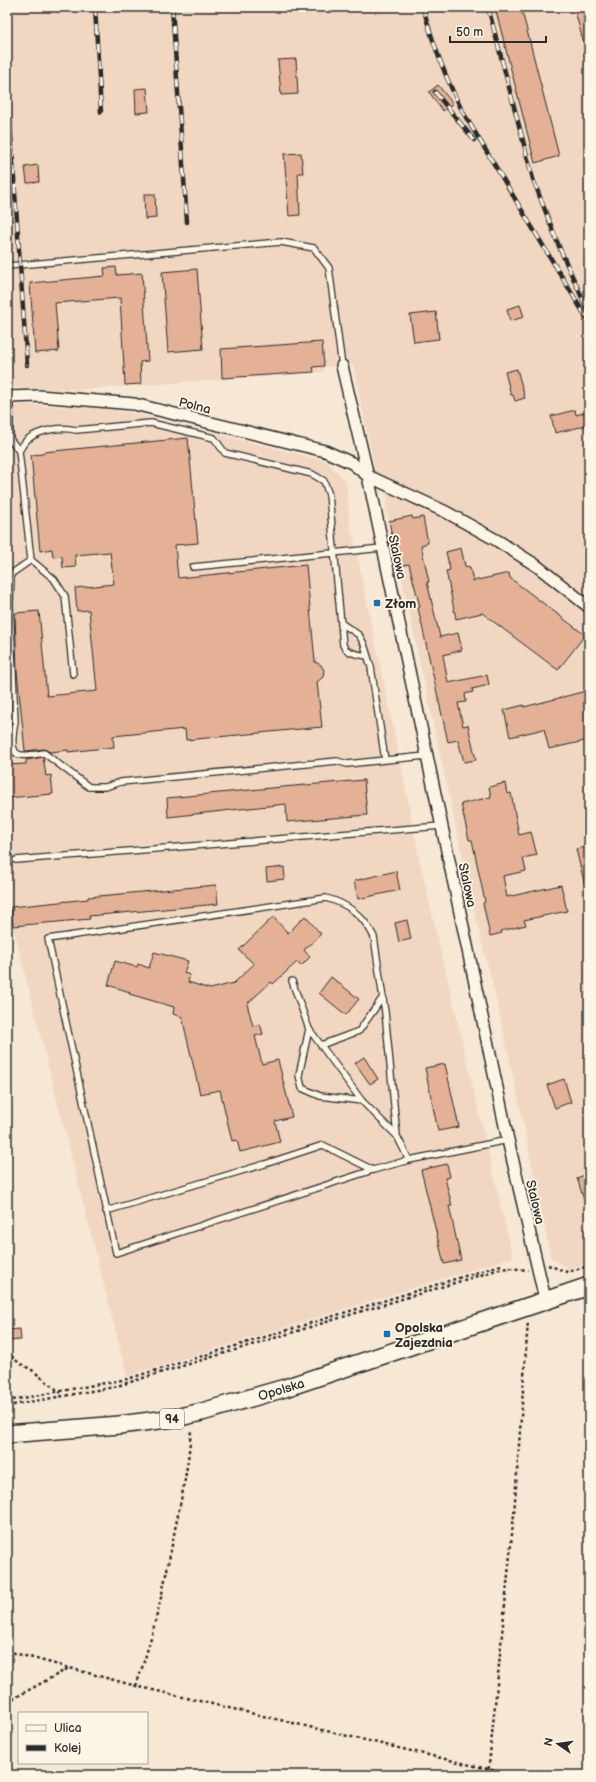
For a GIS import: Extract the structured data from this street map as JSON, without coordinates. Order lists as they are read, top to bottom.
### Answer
{
  "streets": {
    "main road": ["Opolska", "94"],
    "street": ["Polna", "Stalowa"]
  },
  "crossings": [
    ["Polna", "Stalowa"],
    ["Stalowa", "Opolska"],
    ["Stalowa", "94"],
    ["Opolska", "94"]
  ],
  "places": {
    "transit": ["Złom", "Opolska Zajezdnia"]
  },
  "legend": ["Ulica", "Kolej"],
  "scale_bar": "50 m",
  "north": "left"
}
